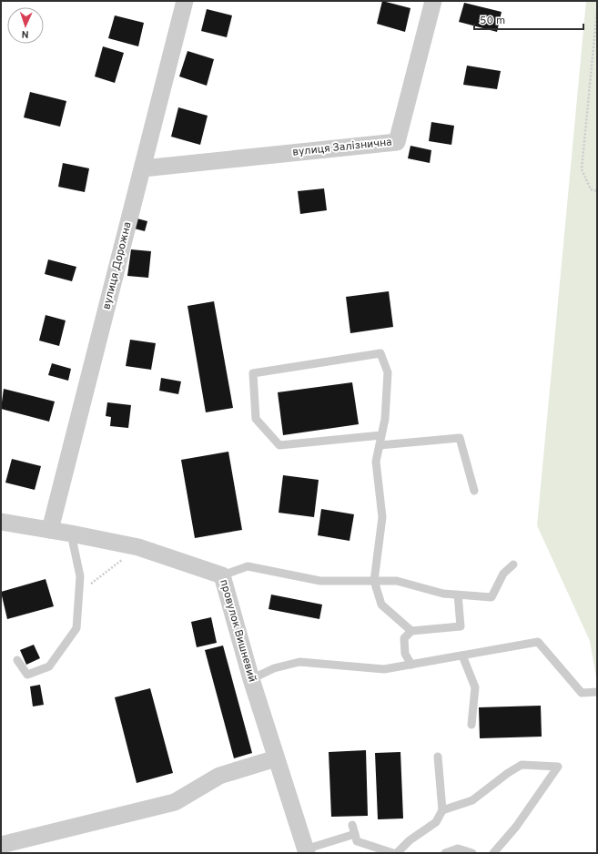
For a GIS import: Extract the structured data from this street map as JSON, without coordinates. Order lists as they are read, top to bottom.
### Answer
{
  "streets": {
    "street": ["вулиця Залізнична", "вулиця Дорожна", "провулок Вишневий"]
  },
  "crossings": [
    ["вулиця Залізнична", "вулиця Дорожна"],
    ["вулиця Дорожна", "провулок Вишневий"]
  ],
  "scale_bar": "50 m",
  "north": "bottom"
}
